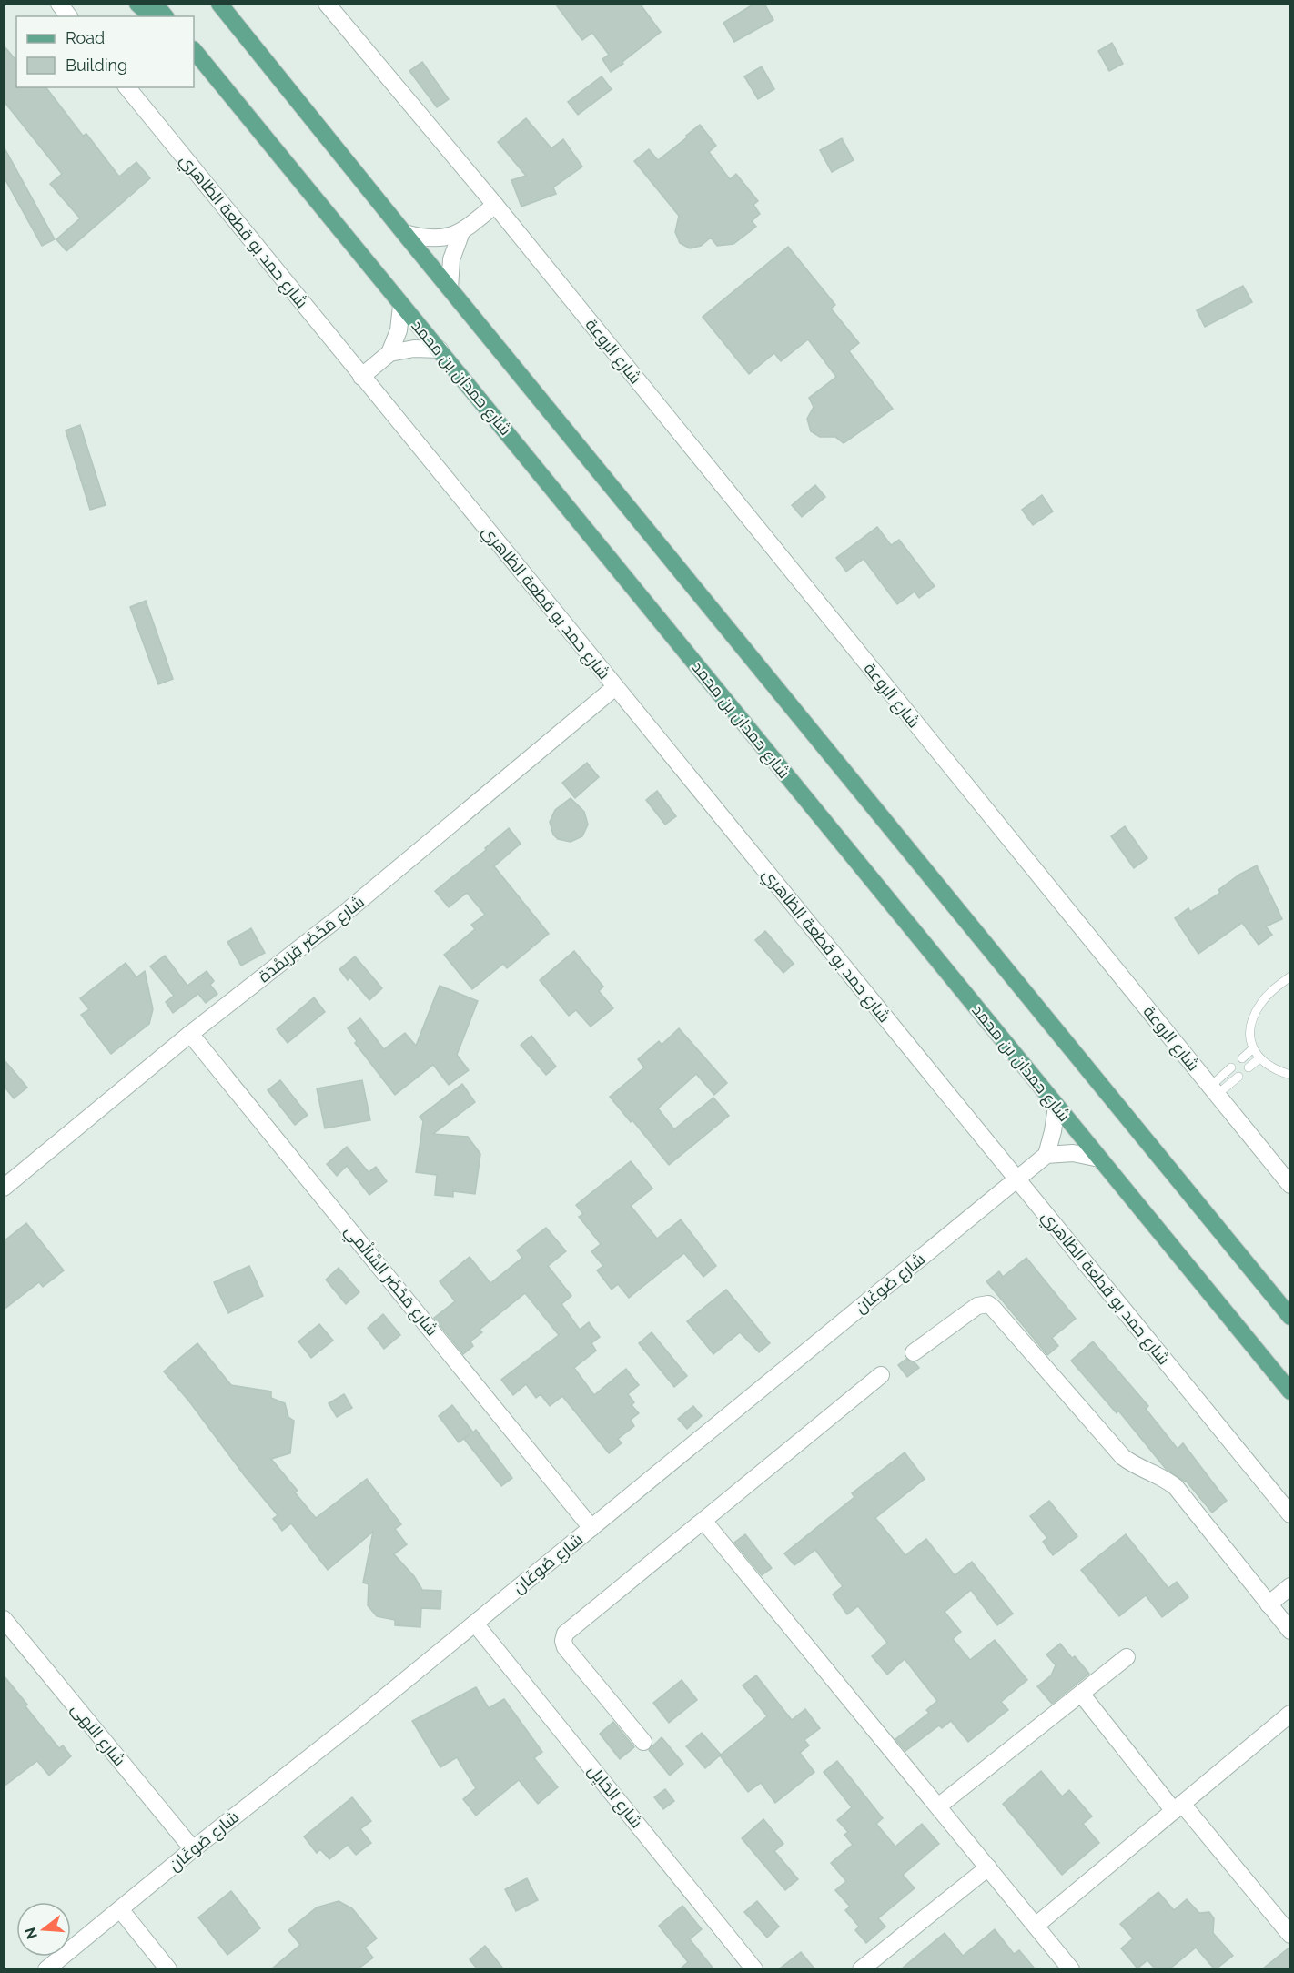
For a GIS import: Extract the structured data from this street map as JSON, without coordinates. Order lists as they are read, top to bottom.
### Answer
{
  "streets": {
    "main road": ["شارع حمدان بن محمد"],
    "street": [
      "شارع حمد بو قطعة الظاهري",
      "شارع الروعة",
      "شارع مَحْضَر قِرَيمْدَة",
      "شارع مَحْضَر السَّالْمي",
      "شارع صُوغَان",
      "شارع النهى",
      "شارع الحَايِل"
    ]
  },
  "crossings": [
    ["شارع حمد بو قطعة الظاهري", "شارع مَحْضَر قِرَيمْدَة"],
    ["شارع حمد بو قطعة الظاهري", "شارع صُوغَان"],
    ["شارع مَحْضَر قِرَيمْدَة", "شارع مَحْضَر السَّالْمي"],
    ["شارع مَحْضَر السَّالْمي", "شارع صُوغَان"],
    ["شارع صُوغَان", "شارع النهى"],
    ["شارع صُوغَان", "شارع الحَايِل"]
  ],
  "legend": ["Road", "Building"],
  "north": "left"
}
